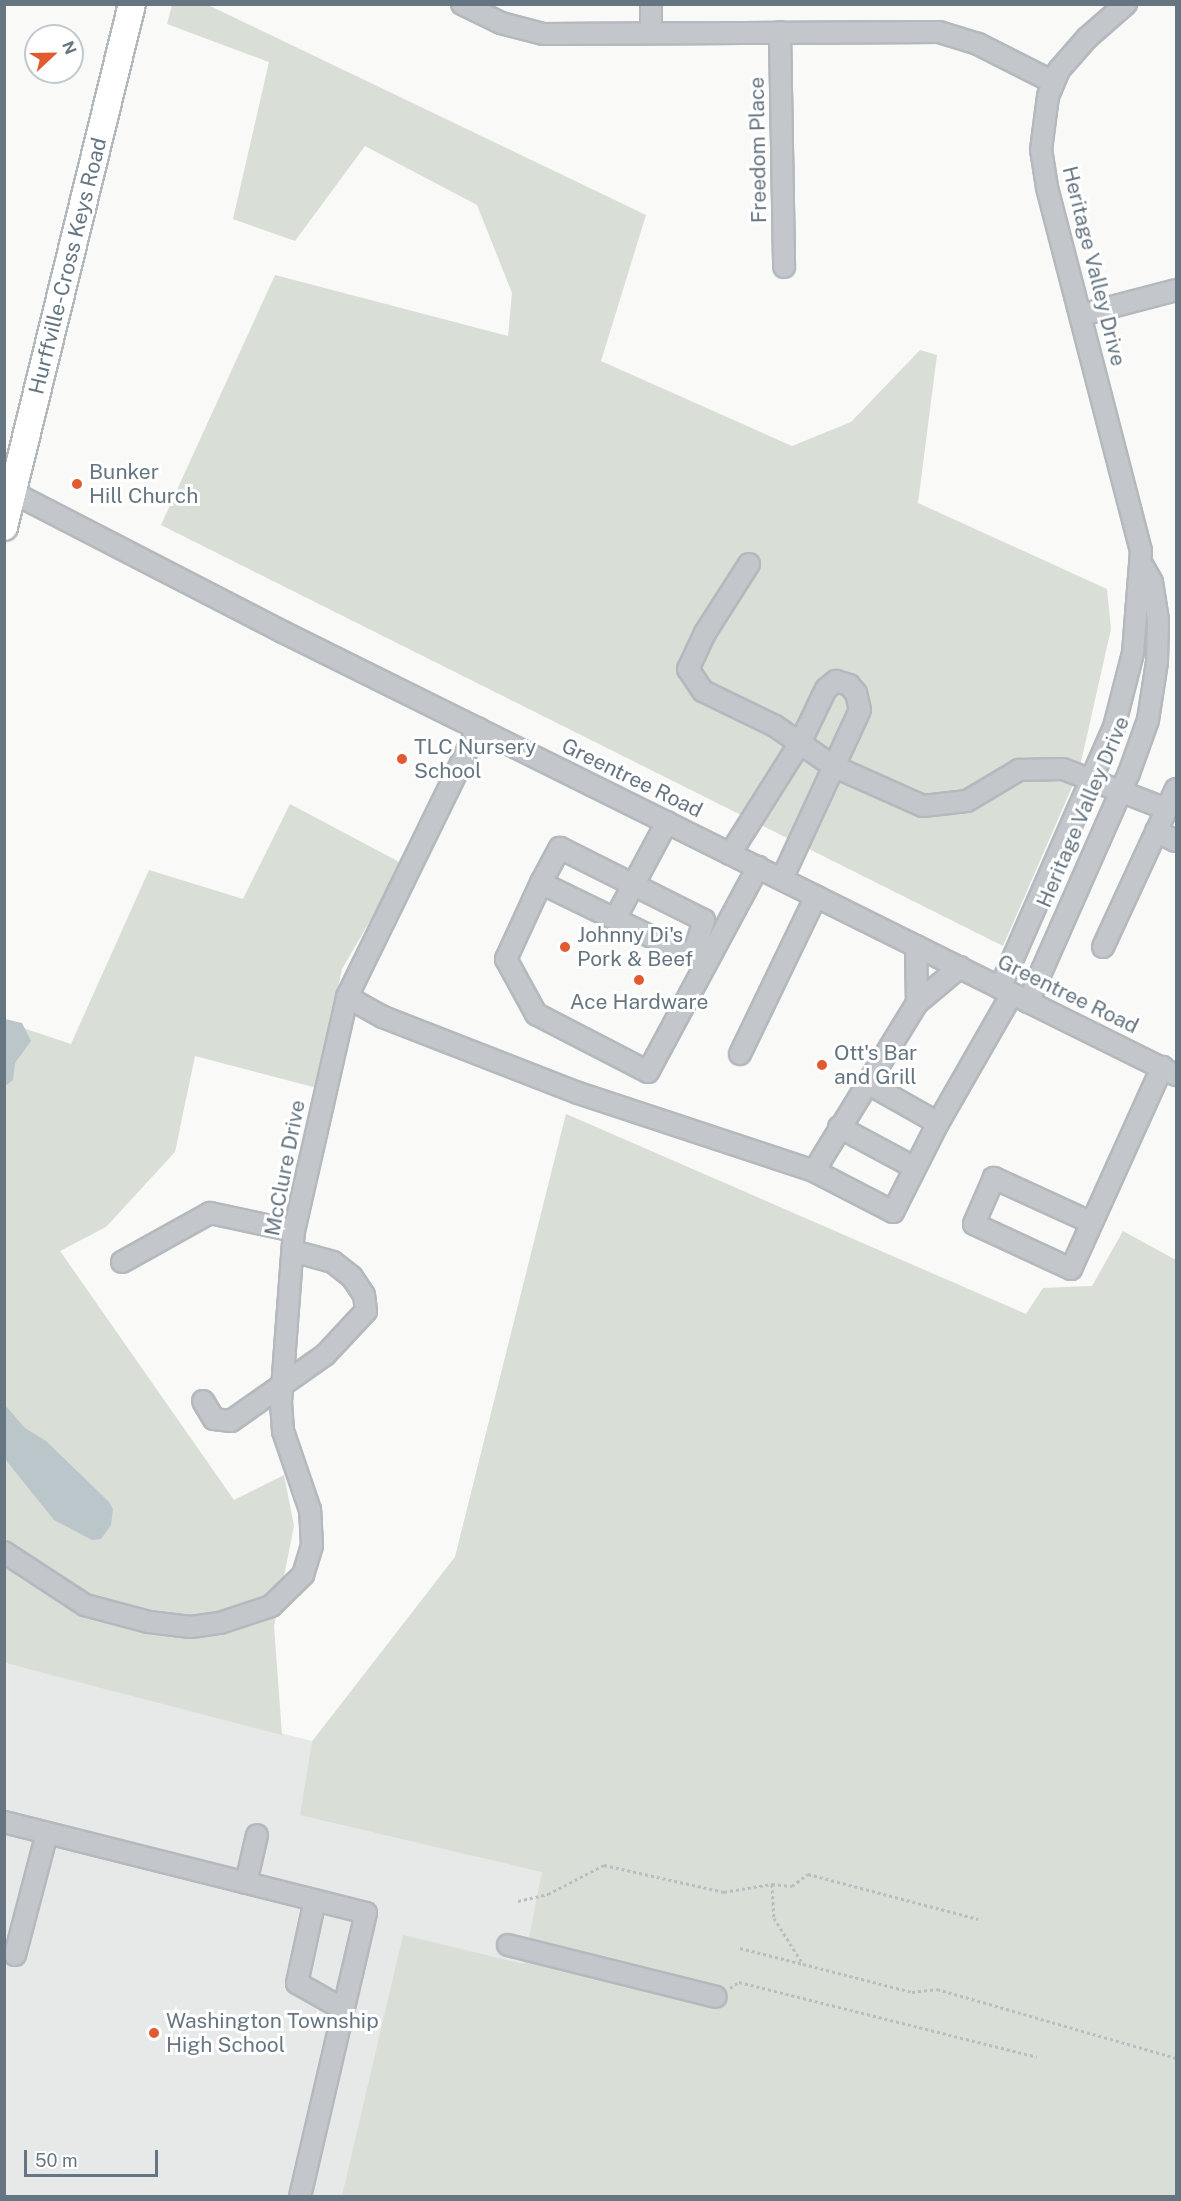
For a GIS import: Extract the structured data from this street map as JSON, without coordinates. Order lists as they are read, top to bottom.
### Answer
{
  "streets": {
    "main road": ["Hurffville-Cross Keys Road"],
    "street": [
      "Freedom Place",
      "Heritage Valley Drive",
      "Greentree Road",
      "McClure Drive"
    ]
  },
  "crossings": [
    ["Hurffville-Cross Keys Road", "Greentree Road"],
    ["Heritage Valley Drive", "Greentree Road"],
    ["Greentree Road", "McClure Drive"]
  ],
  "places": [
    "Bunker Hill Church",
    "TLC Nursery School",
    "Johnny Di's Pork & Beef",
    "Ace Hardware",
    "Ott's Bar and Grill",
    "Washington Township High School"
  ],
  "scale_bar": "50 m",
  "north": "right"
}
